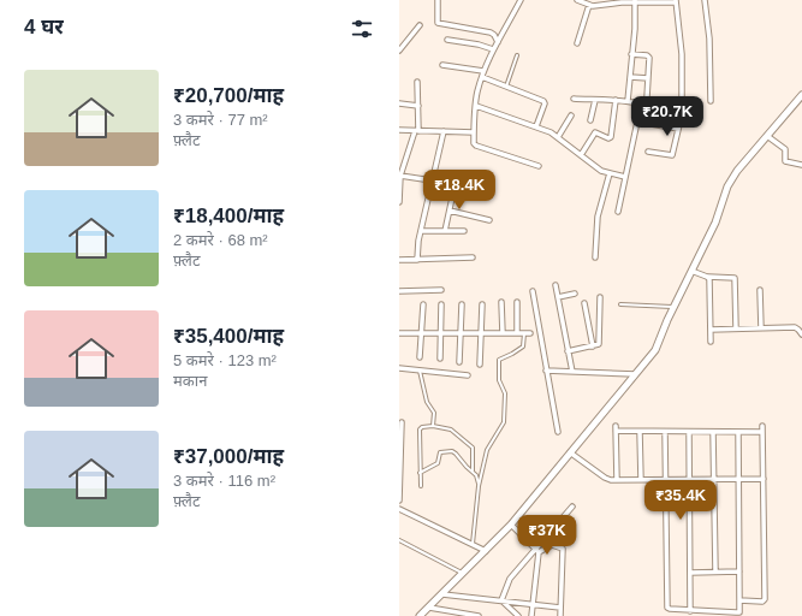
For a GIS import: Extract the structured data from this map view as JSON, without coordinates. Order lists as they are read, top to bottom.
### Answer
{
  "page": {
    "heading": "4 घर",
    "list": [
      {
        "name": "₹20,700/माह",
        "note": "3 कमरे · 77 m² · फ़्लैट"
      },
      {
        "name": "₹18,400/माह",
        "note": "2 कमरे · 68 m² · फ़्लैट"
      },
      {
        "name": "₹35,400/माह",
        "note": "5 कमरे · 123 m² · मकान"
      },
      {
        "name": "₹37,000/माह",
        "note": "3 कमरे · 116 m² · फ़्लैट"
      }
    ],
    "price": [
      "₹20.7K",
      "₹18.4K",
      "₹35.4K",
      "₹37K"
    ]
  }
}
